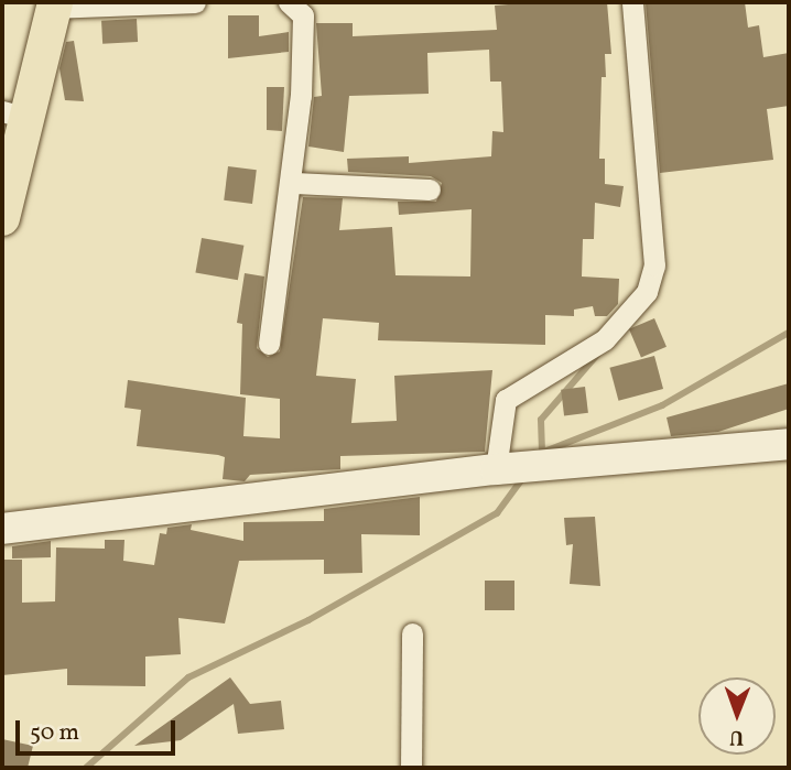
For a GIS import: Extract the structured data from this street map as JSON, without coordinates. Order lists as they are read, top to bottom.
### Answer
{
  "scale_bar": "50 m",
  "north": "bottom"
}
